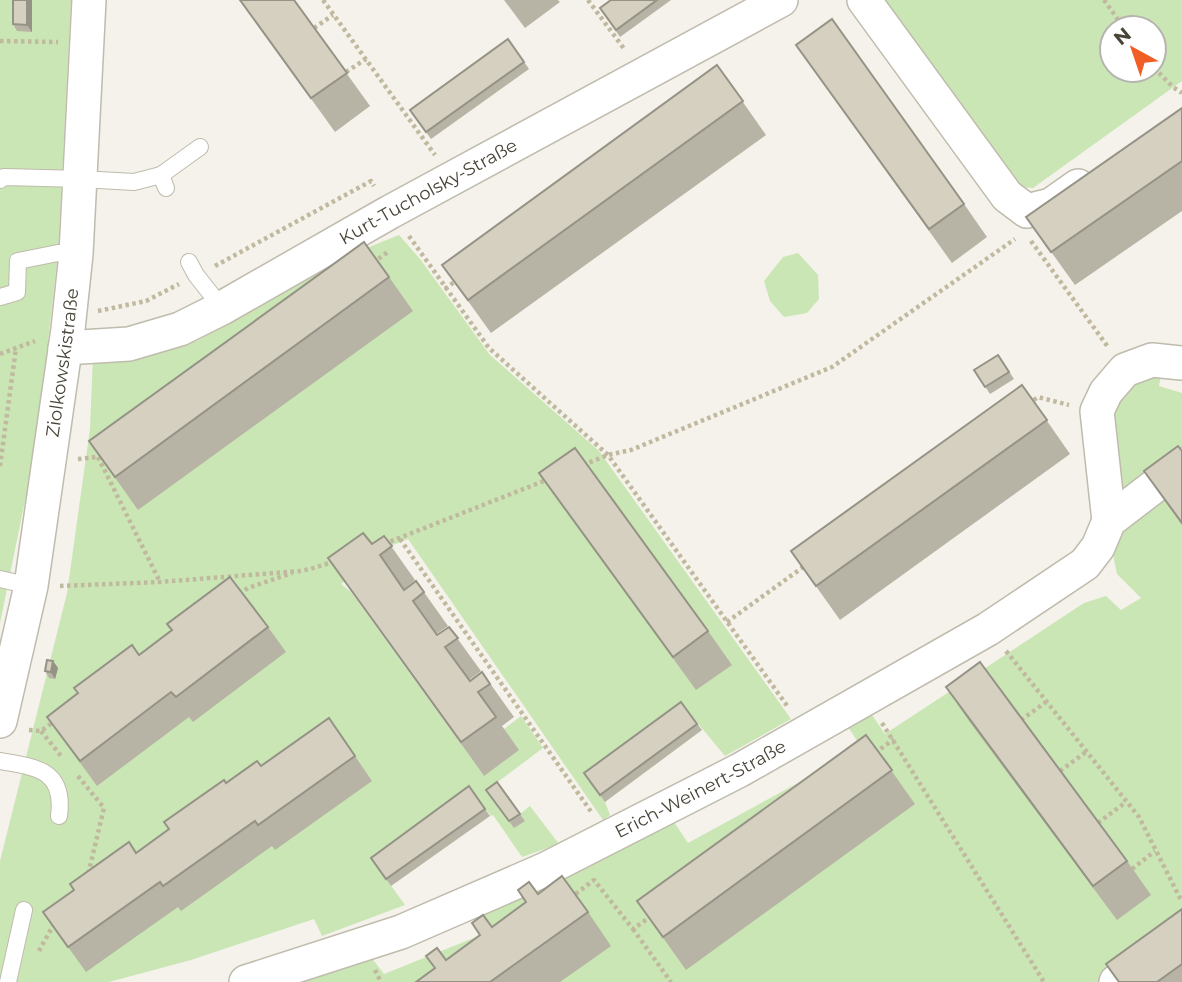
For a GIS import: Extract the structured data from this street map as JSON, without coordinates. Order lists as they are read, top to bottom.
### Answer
{
  "streets": {
    "street": ["Kurt-Tucholsky-Straße", "Ziolkowskistraße", "Erich-Weinert-Straße"]
  },
  "crossings": [
    ["Kurt-Tucholsky-Straße", "Ziolkowskistraße"]
  ],
  "north": "top left"
}
